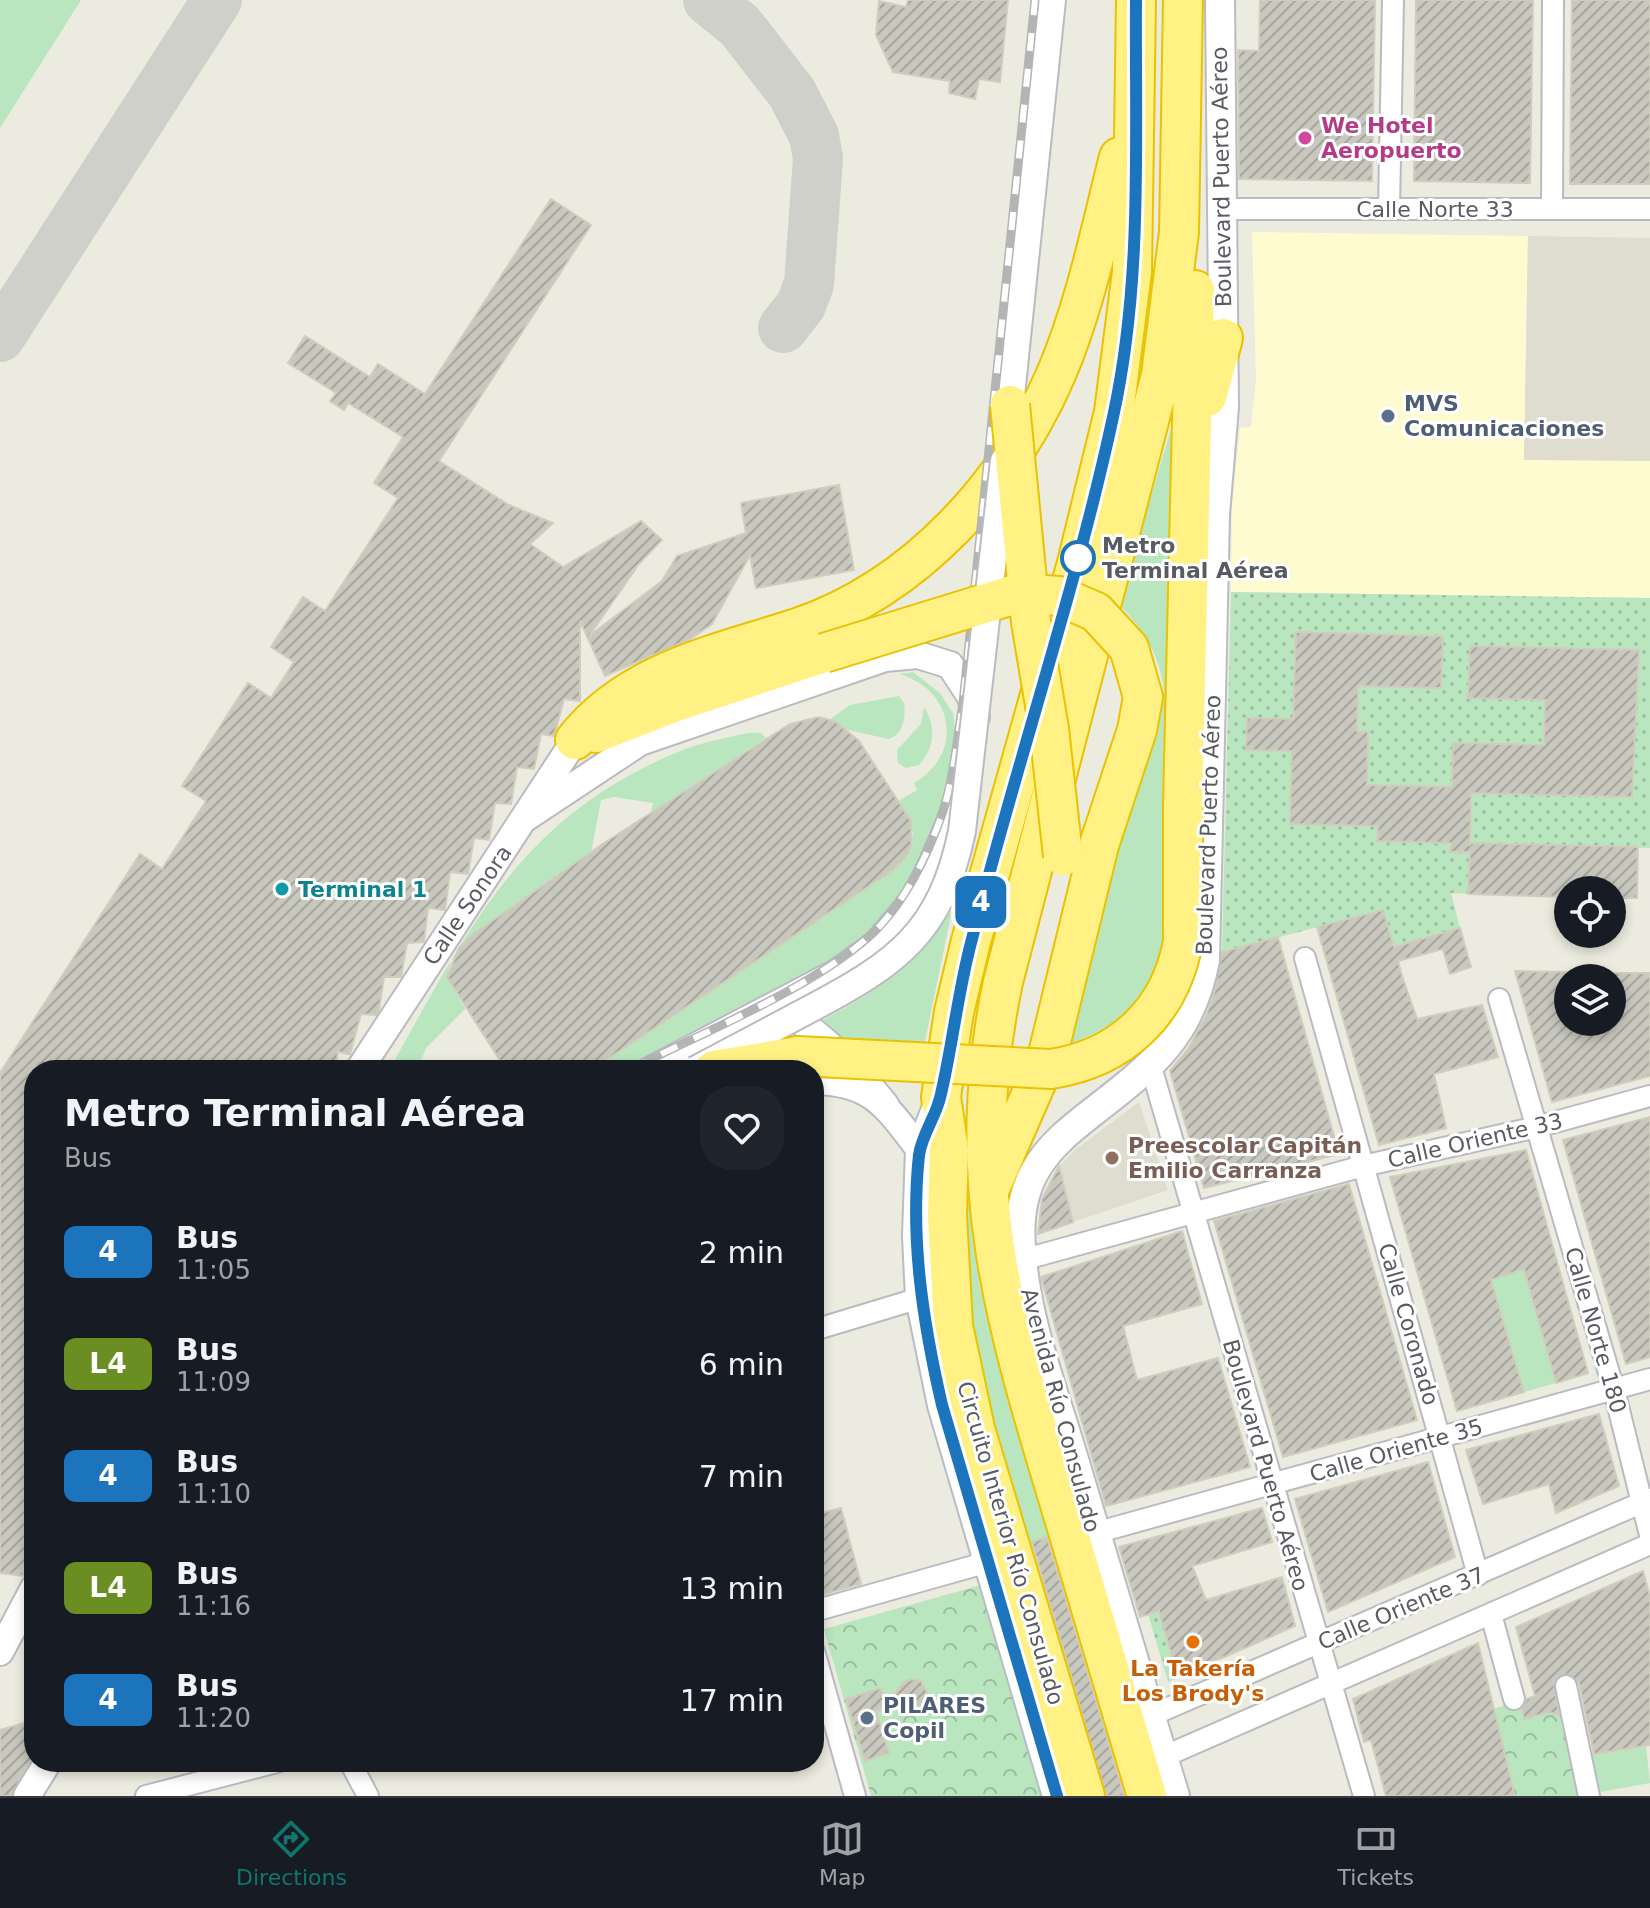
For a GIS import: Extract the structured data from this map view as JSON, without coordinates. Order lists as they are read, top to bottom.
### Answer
{
  "streets": {
    "highway": ["Circuito Interior Río Consulado"],
    "main road": ["Boulevard Puerto Aéreo", "Avenida Río Consulado"],
    "street": [
      "Calle Norte 33",
      "Calle Sonora",
      "Calle Oriente 33",
      "Calle Coronado",
      "Calle Norte 180",
      "Calle Oriente 35",
      "Calle Oriente 37"
    ]
  },
  "crossings": [
    ["Boulevard Puerto Aéreo", "Calle Norte 33"],
    ["Boulevard Puerto Aéreo", "Calle Oriente 33"],
    ["Boulevard Puerto Aéreo", "Avenida Río Consulado"],
    ["Boulevard Puerto Aéreo", "Calle Oriente 35"],
    ["Boulevard Puerto Aéreo", "Calle Oriente 37"],
    ["Calle Oriente 33", "Calle Coronado"],
    ["Calle Oriente 33", "Calle Norte 180"],
    ["Calle Oriente 33", "Avenida Río Consulado"],
    ["Calle Coronado", "Calle Oriente 35"],
    ["Calle Coronado", "Calle Oriente 37"],
    ["Calle Norte 180", "Calle Oriente 35"],
    ["Calle Norte 180", "Calle Oriente 37"],
    ["Avenida Río Consulado", "Calle Oriente 35"],
    ["Avenida Río Consulado", "Calle Oriente 37"]
  ],
  "places": [
    "We Hotel Aeropuerto",
    "MVS Comunicaciones",
    "Metro Terminal Aérea",
    "Terminal 1",
    "Preescolar Capitán Emilio Carranza",
    "La Takería Los Brody's",
    "PILARES Copil"
  ],
  "lines": ["bus line 4"],
  "page": {
    "on_map": "4",
    "heading": ["Metro Terminal Aérea", "Bus"],
    "list": [
      {
        "mark": "4",
        "name": "Bus",
        "note": "11:05",
        "value": "2 min"
      },
      {
        "mark": "L4",
        "name": "Bus",
        "note": "11:09",
        "value": "6 min"
      },
      {
        "mark": "4",
        "name": "Bus",
        "note": "11:10",
        "value": "7 min"
      },
      {
        "mark": "L4",
        "name": "Bus",
        "note": "11:16",
        "value": "13 min"
      },
      {
        "mark": "4",
        "name": "Bus",
        "note": "11:20",
        "value": "17 min"
      }
    ],
    "tabs": ["Directions", "Map", "Tickets"]
  }
}
